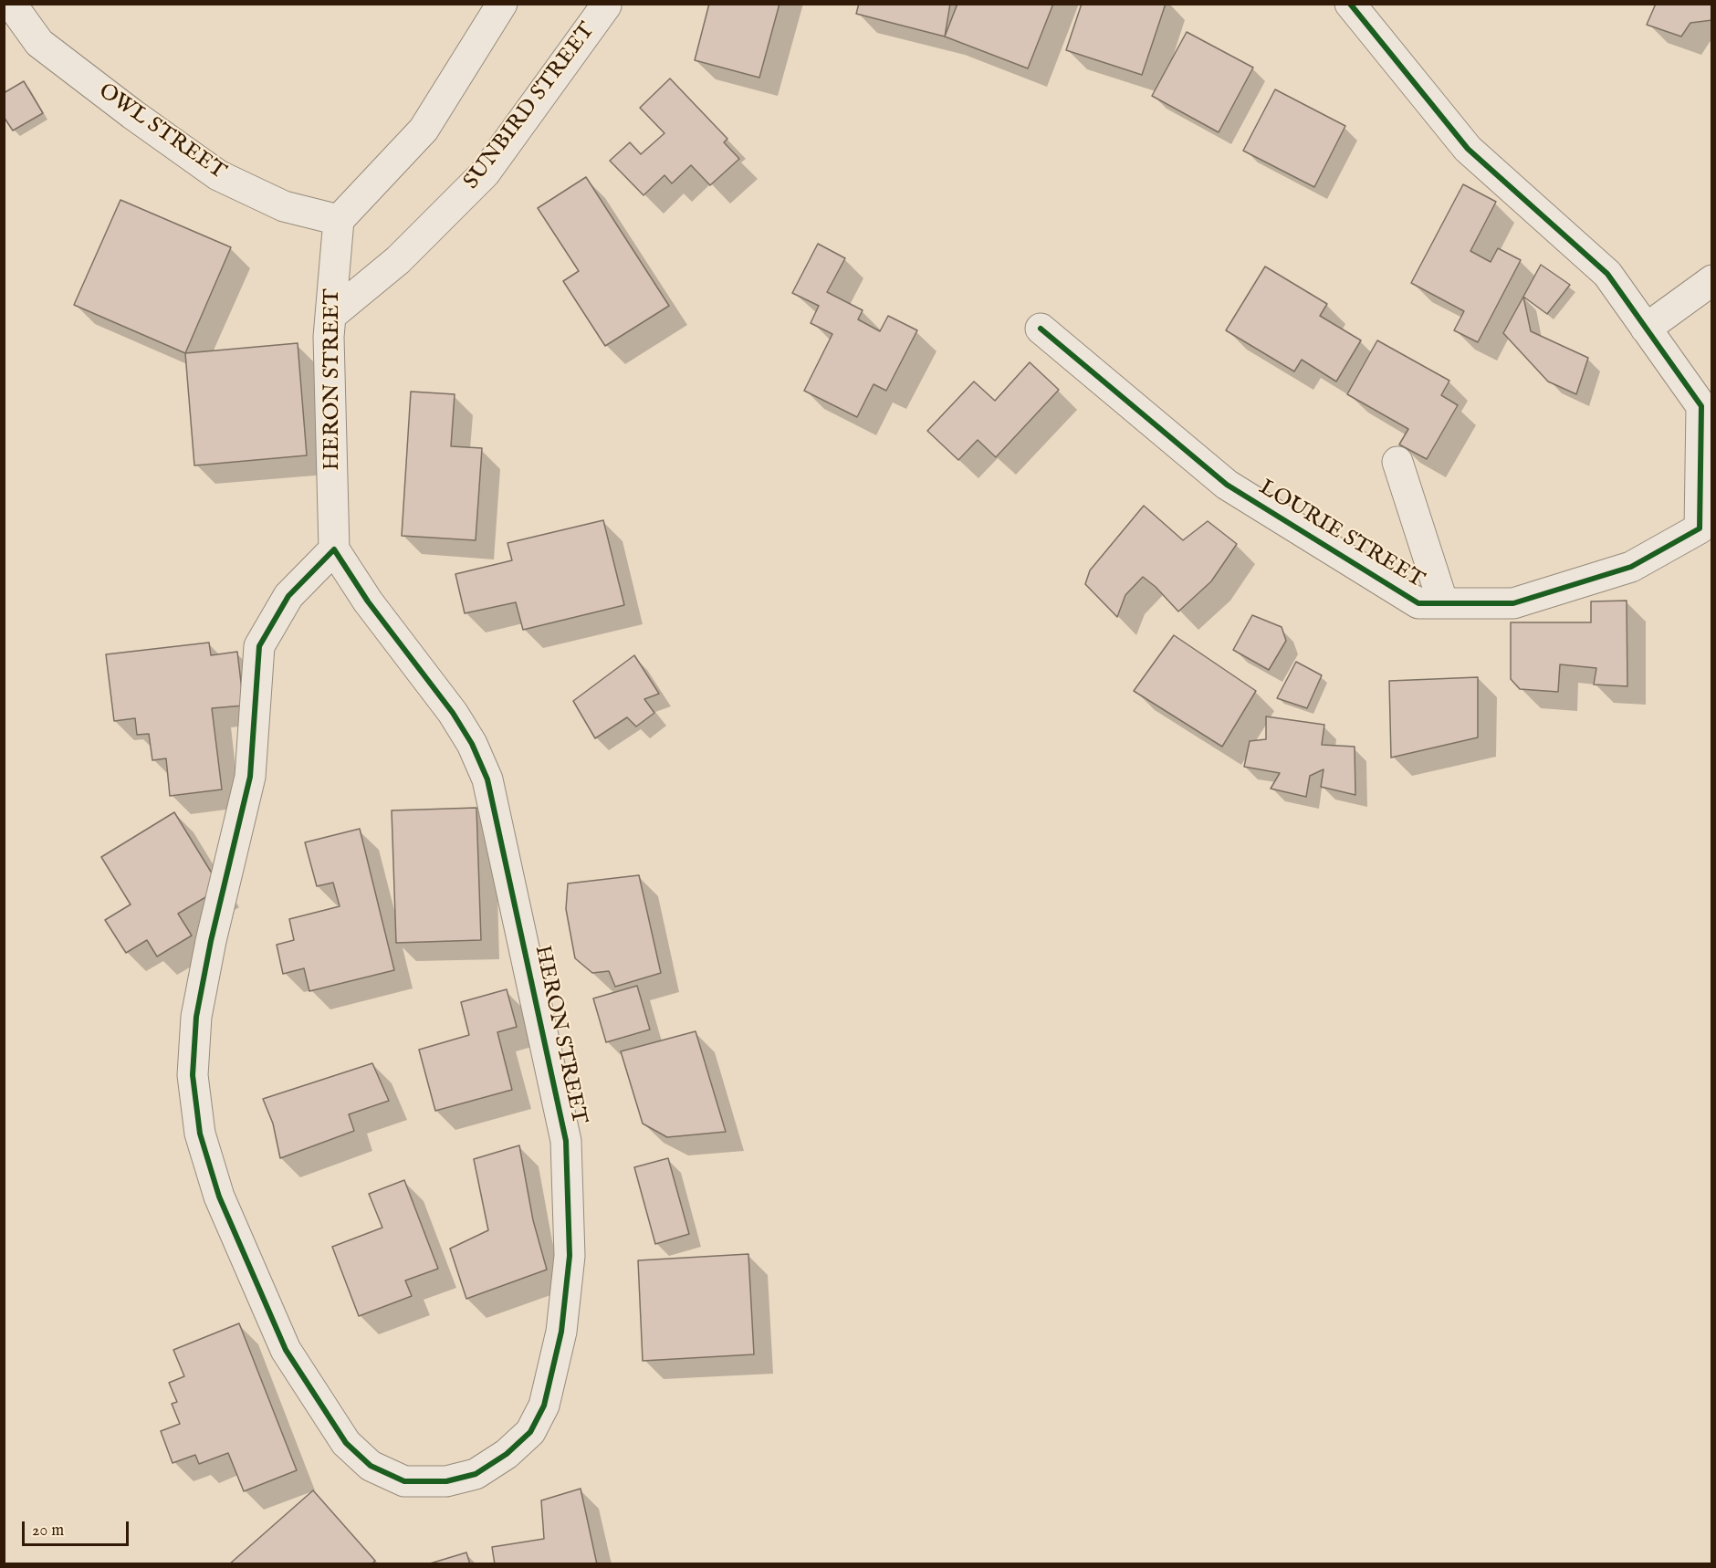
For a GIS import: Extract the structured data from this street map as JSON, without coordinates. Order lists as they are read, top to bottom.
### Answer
{
  "streets": {
    "street": [
      "SUNBIRD STREET",
      "OWL STREET",
      "HERON STREET",
      "LOURIE STREET"
    ]
  },
  "crossings": [
    ["SUNBIRD STREET", "HERON STREET"],
    ["OWL STREET", "HERON STREET"]
  ],
  "scale_bar": "20 m"
}
